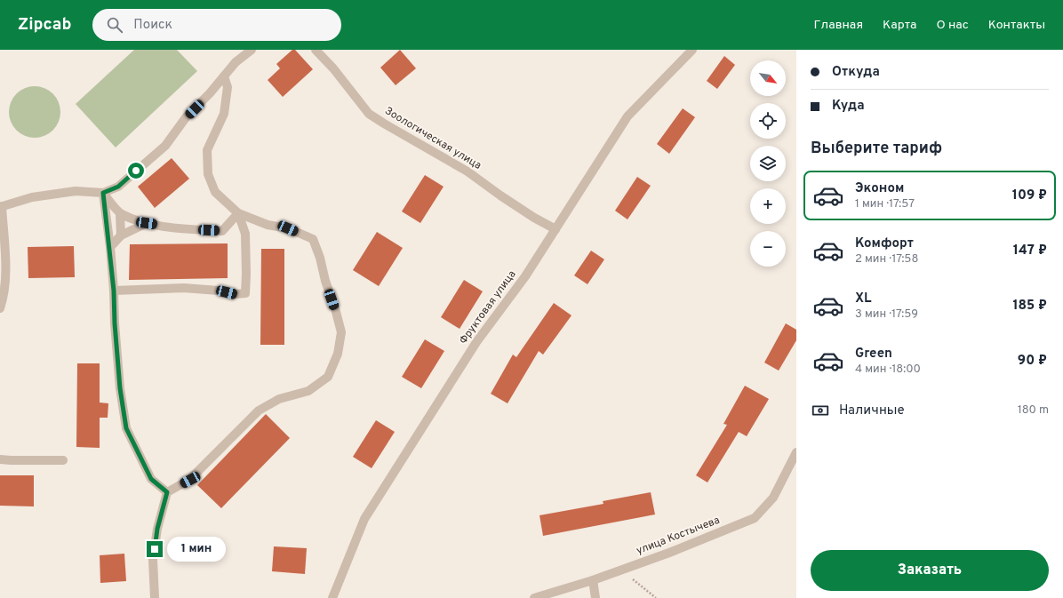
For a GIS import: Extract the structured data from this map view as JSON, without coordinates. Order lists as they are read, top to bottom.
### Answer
{
  "streets": {
    "street": ["Зоологическая улица", "Фруктовая улица", "улица Костычева"]
  },
  "crossings": [
    ["Зоологическая улица", "Фруктовая улица"]
  ],
  "north": "bottom right",
  "page": {
    "header": "Zipcab",
    "search": "Поиск",
    "nav": [
      "Главная",
      "Карта",
      "О нас",
      "Контакты"
    ],
    "banner": ["Откуда", "Куда"],
    "map_buttons": ["+", "−"],
    "heading": "Выберите тариф",
    "list": [
      {
        "name": "Эконом",
        "note": "1 мин · 17:57",
        "value": "109 ₽"
      },
      {
        "name": "Комфорт",
        "note": "2 мин · 17:58",
        "value": "147 ₽"
      },
      {
        "name": "XL",
        "note": "3 мин · 17:59",
        "value": "185 ₽"
      },
      {
        "name": "Green",
        "note": "4 мин · 18:00",
        "value": "90 ₽"
      }
    ],
    "pay": ["Наличные", "180 m"],
    "bubble": "1 мин",
    "buttons": "Заказать"
  }
}
